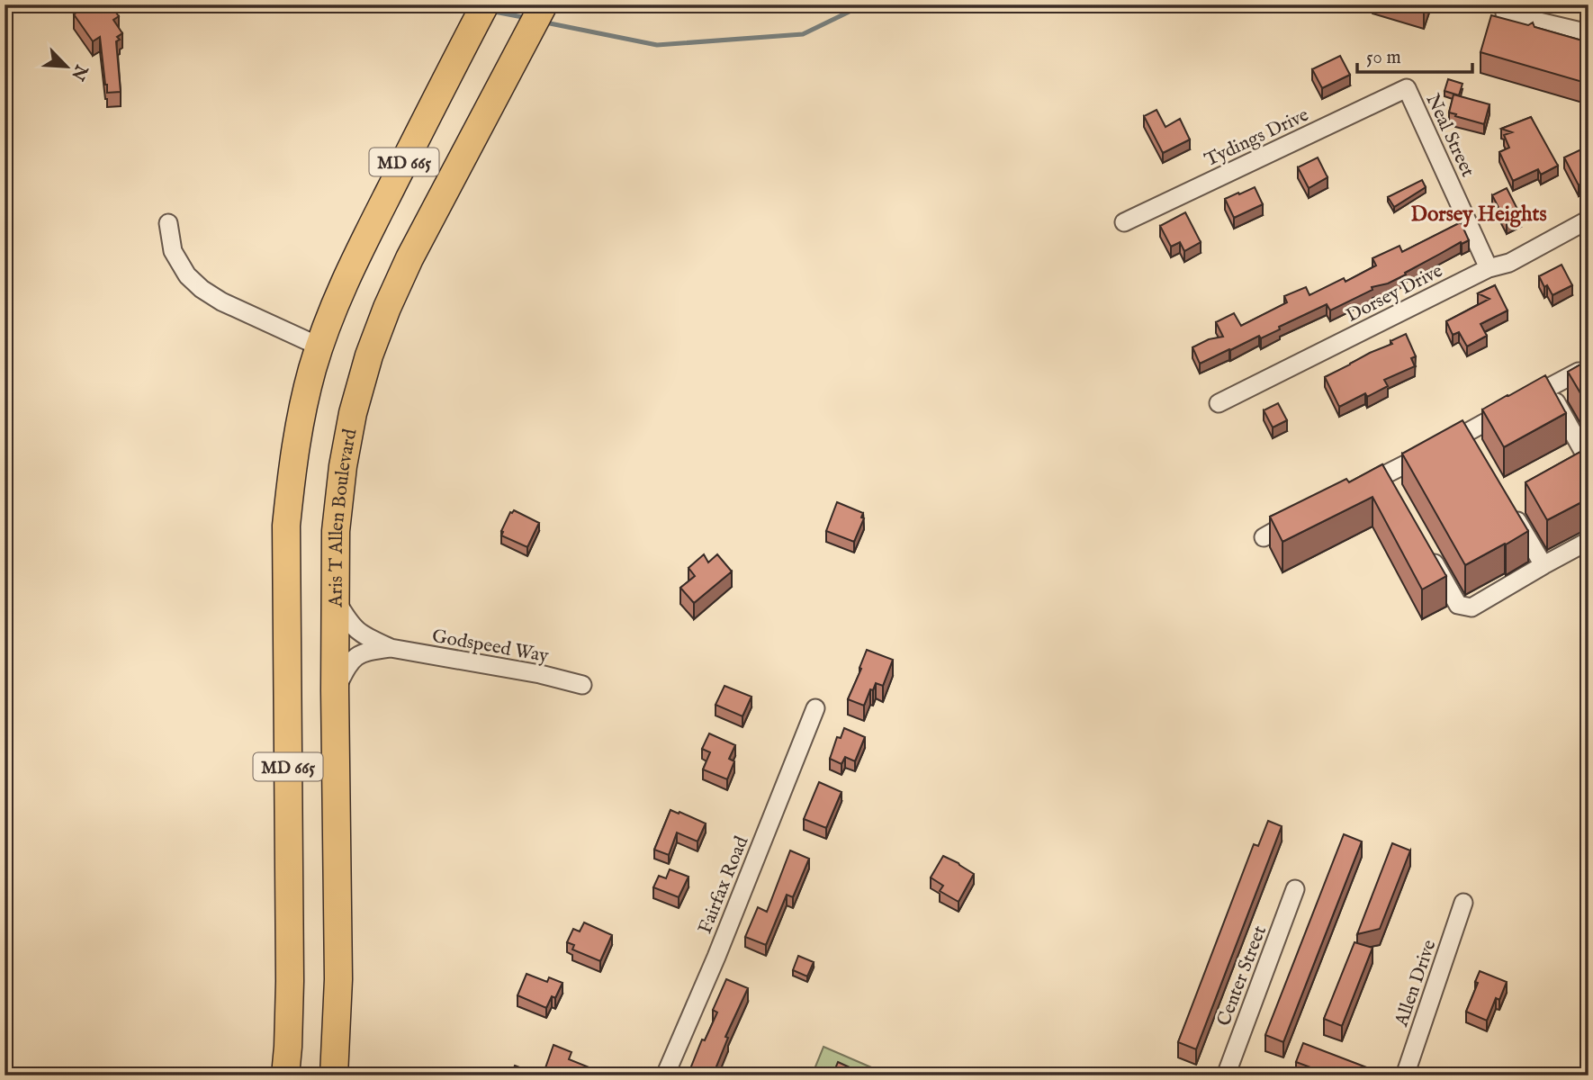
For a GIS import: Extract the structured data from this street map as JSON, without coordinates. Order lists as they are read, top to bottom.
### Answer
{
  "streets": {
    "main road": ["MD 665", "Aris T Allen Boulevard"],
    "street": [
      "Neal Street",
      "Tydings Drive",
      "Dorsey Drive",
      "Godspeed Way",
      "Fairfax Road",
      "Center Street",
      "Allen Drive"
    ]
  },
  "crossings": [
    ["Neal Street", "Tydings Drive"],
    ["Neal Street", "Dorsey Drive"],
    ["Aris T Allen Boulevard", "Godspeed Way"]
  ],
  "districts": ["Dorsey Heights"],
  "scale_bar": "50 m",
  "north": "bottom right"
}
